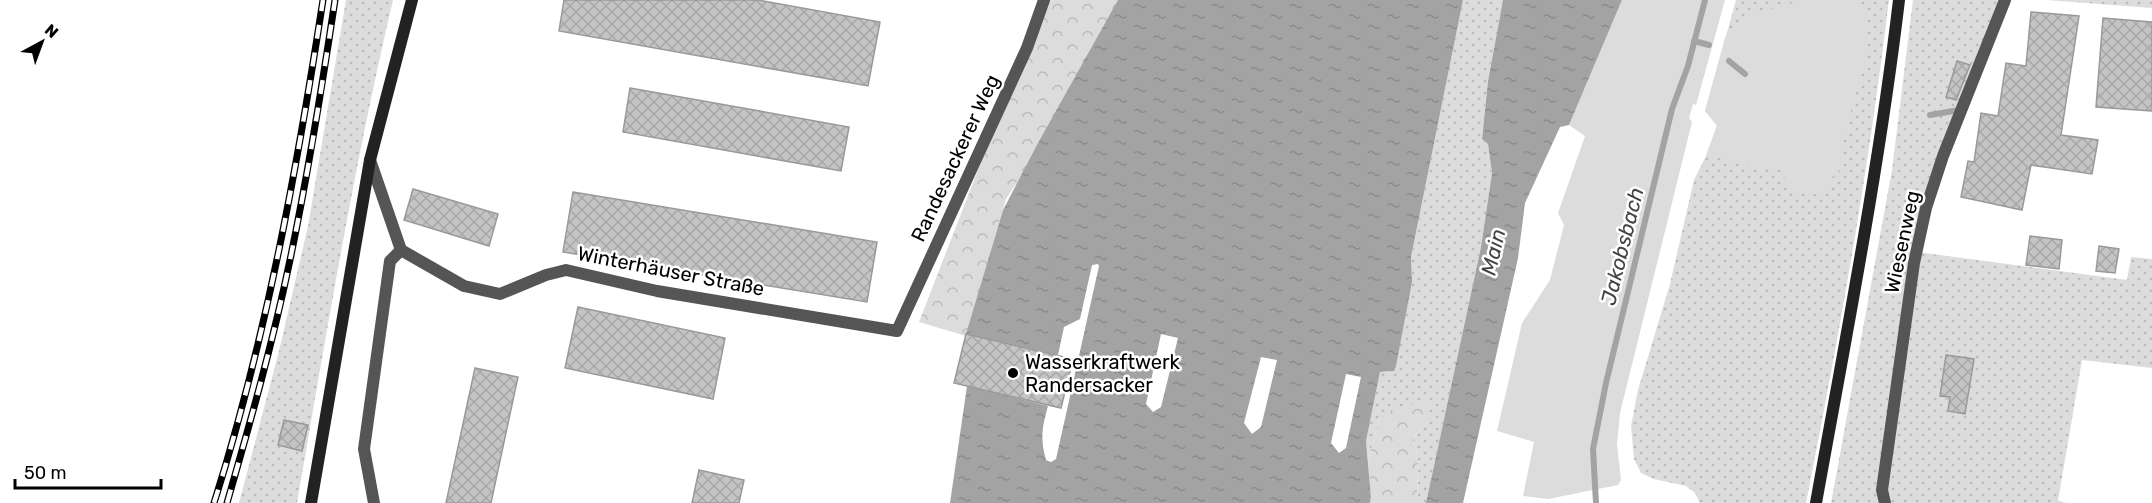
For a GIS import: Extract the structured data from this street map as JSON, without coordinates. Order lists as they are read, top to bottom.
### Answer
{
  "streets": {
    "street": ["Randesackerer Weg", "Wiesenweg", "Winterhäuser Straße"]
  },
  "crossings": [
    ["Randesackerer Weg", "Winterhäuser Straße"]
  ],
  "water": ["Jakobsbach", "Main"],
  "places": ["Wasserkraftwerk Randersacker"],
  "scale_bar": "50 m",
  "north": "top right"
}
